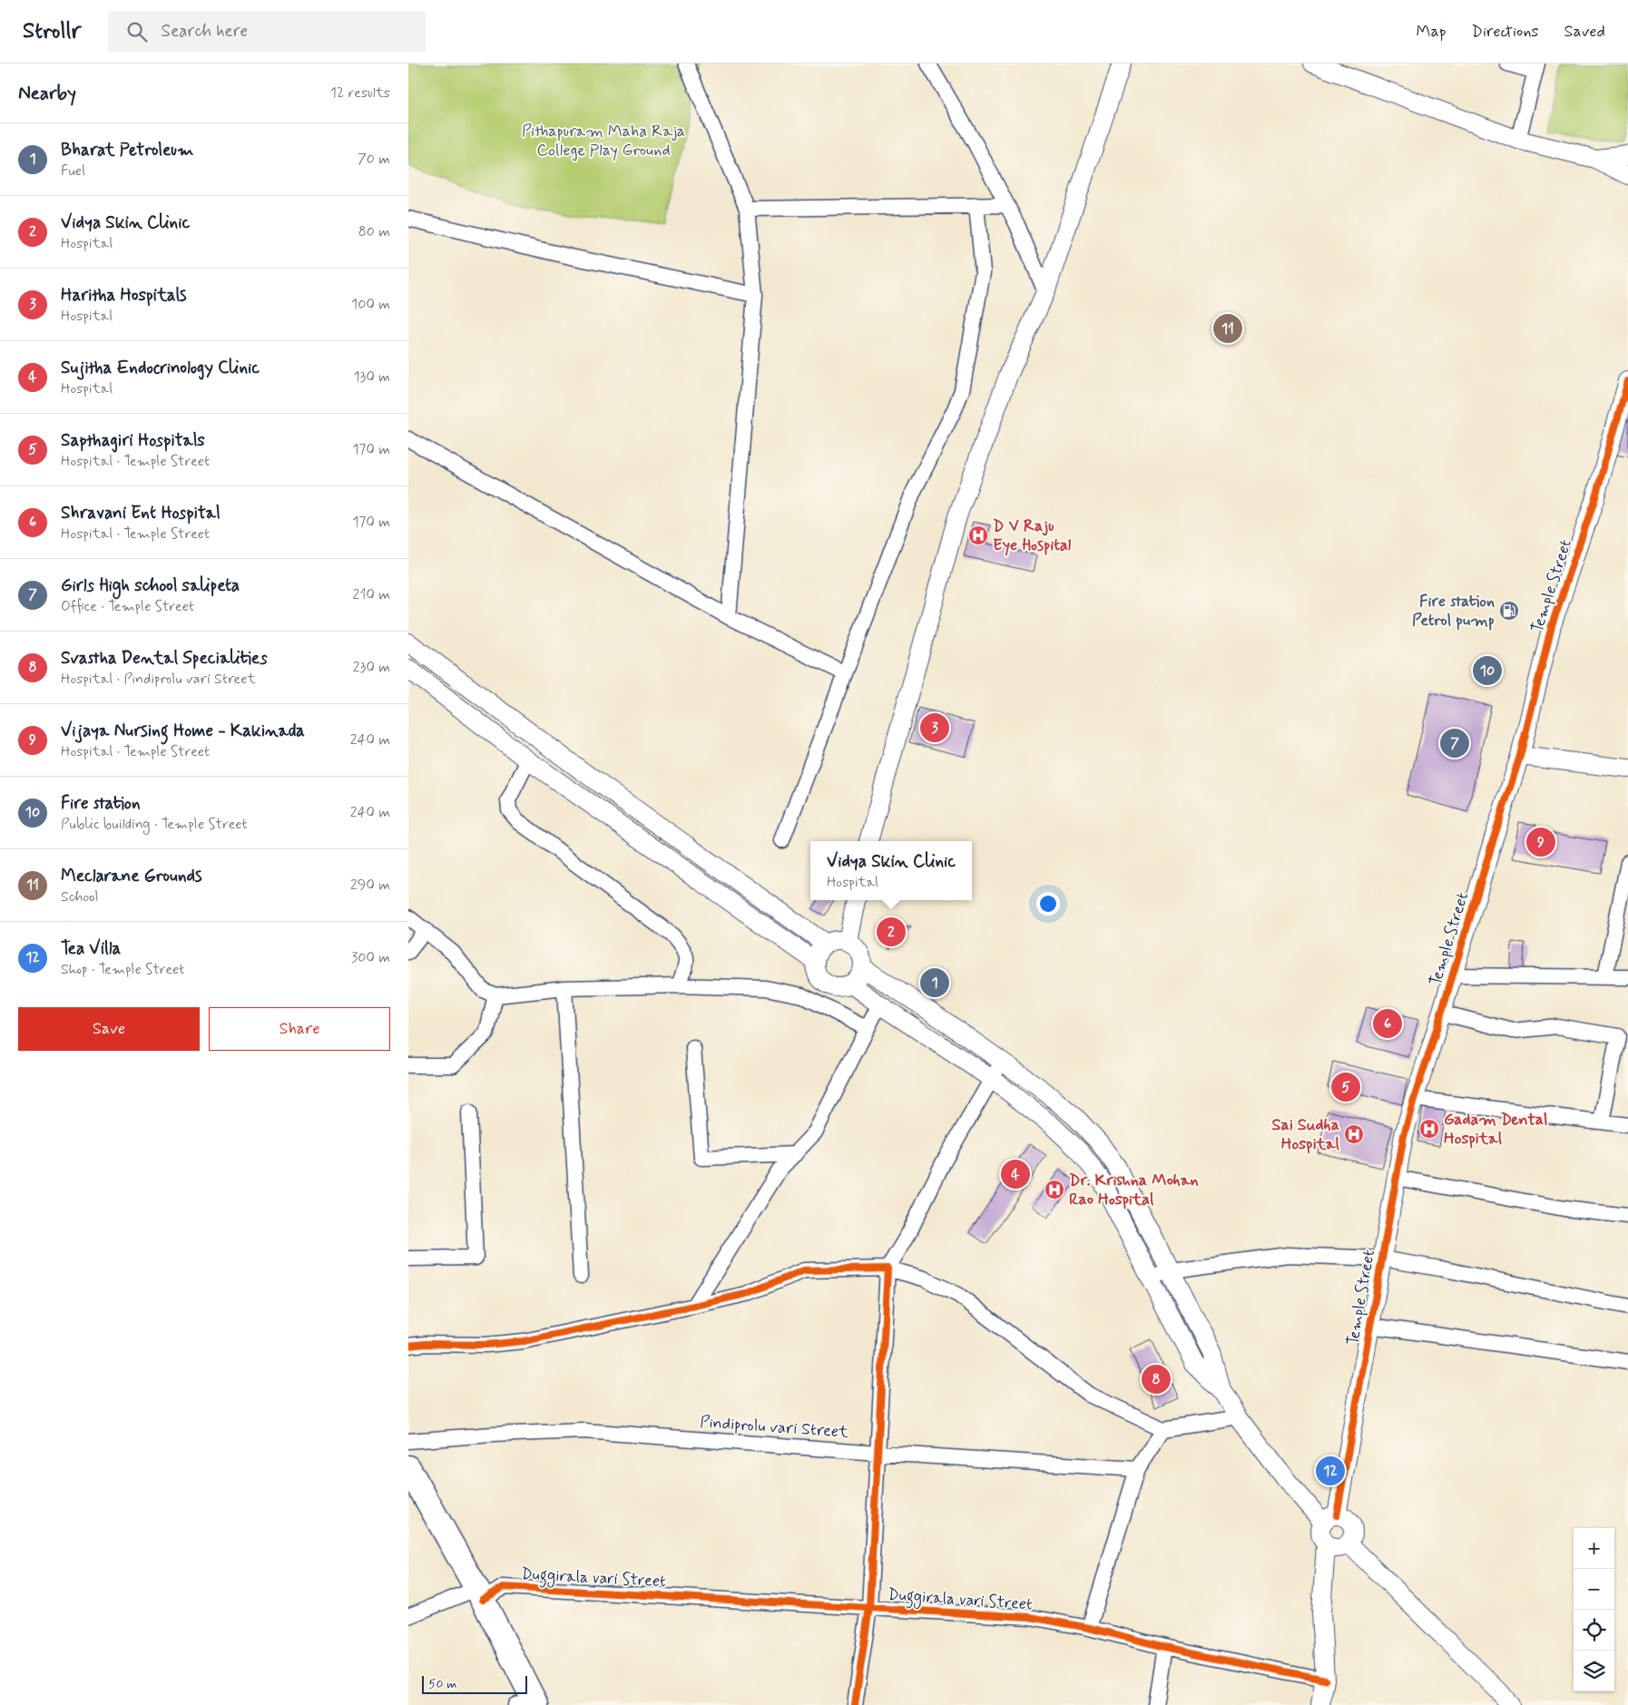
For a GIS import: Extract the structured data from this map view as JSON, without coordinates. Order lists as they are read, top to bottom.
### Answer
{
  "streets": {
    "street": ["Temple Street", "Pindiprolu vari Street", "Duggirala vari Street"]
  },
  "parks": ["Pithapuram Maha Raja College Play Ground"],
  "places": {
    "hospital": [
      "D V Raju Eye Hospital",
      "Gadam Dental Hospital",
      "Sai Sudha Hospital",
      "Dr. Krishna Mohan Rao Hospital"
    ],
    "fuel station": ["Fire station Petrol pump"]
  },
  "scale_bar": "50 m",
  "page": {
    "header": "Strollr",
    "search": "Search here",
    "nav": ["Map", "Directions", "Saved"],
    "heading": ["Nearby", "12 results"],
    "list": [
      {
        "mark": "1",
        "name": "Bharat Petroleum",
        "note": "Fuel",
        "value": "70 m"
      },
      {
        "mark": "2",
        "name": "Vidya Skin Clinic",
        "note": "Hospital",
        "value": "80 m"
      },
      {
        "mark": "3",
        "name": "Haritha Hospitals",
        "note": "Hospital",
        "value": "100 m"
      },
      {
        "mark": "4",
        "name": "Sujitha Endocrinology Clinic",
        "note": "Hospital",
        "value": "130 m"
      },
      {
        "mark": "5",
        "name": "Sapthagiri Hospitals",
        "note": "Hospital · Temple Street",
        "value": "170 m"
      },
      {
        "mark": "6",
        "name": "Shravani Ent Hospital",
        "note": "Hospital · Temple Street",
        "value": "170 m"
      },
      {
        "mark": "7",
        "name": "Girls High school salipeta",
        "note": "Office · Temple Street",
        "value": "210 m"
      },
      {
        "mark": "8",
        "name": "Svastha Dental Specialities",
        "note": "Hospital · Pindiprolu vari Street",
        "value": "230 m"
      },
      {
        "mark": "9",
        "name": "Vijaya Nursing Home - Kakinada",
        "note": "Hospital · Temple Street",
        "value": "240 m"
      },
      {
        "mark": "10",
        "name": "Fire station",
        "note": "Public building · Temple Street",
        "value": "240 m"
      },
      {
        "mark": "11",
        "name": "Meclarane Grounds",
        "note": "School",
        "value": "290 m"
      },
      {
        "mark": "12",
        "name": "Tea Villa",
        "note": "Shop · Temple Street",
        "value": "300 m"
      }
    ],
    "pins": [
      "11",
      "10",
      "3",
      "7",
      "9",
      "2",
      "1",
      "6",
      "5",
      "4",
      "8",
      "12"
    ],
    "popup": ["Vidya Skin Clinic", "Hospital"],
    "buttons": ["Save", "Share"],
    "map_buttons": ["+", "−"],
    "scale": "50 m"
  }
}
